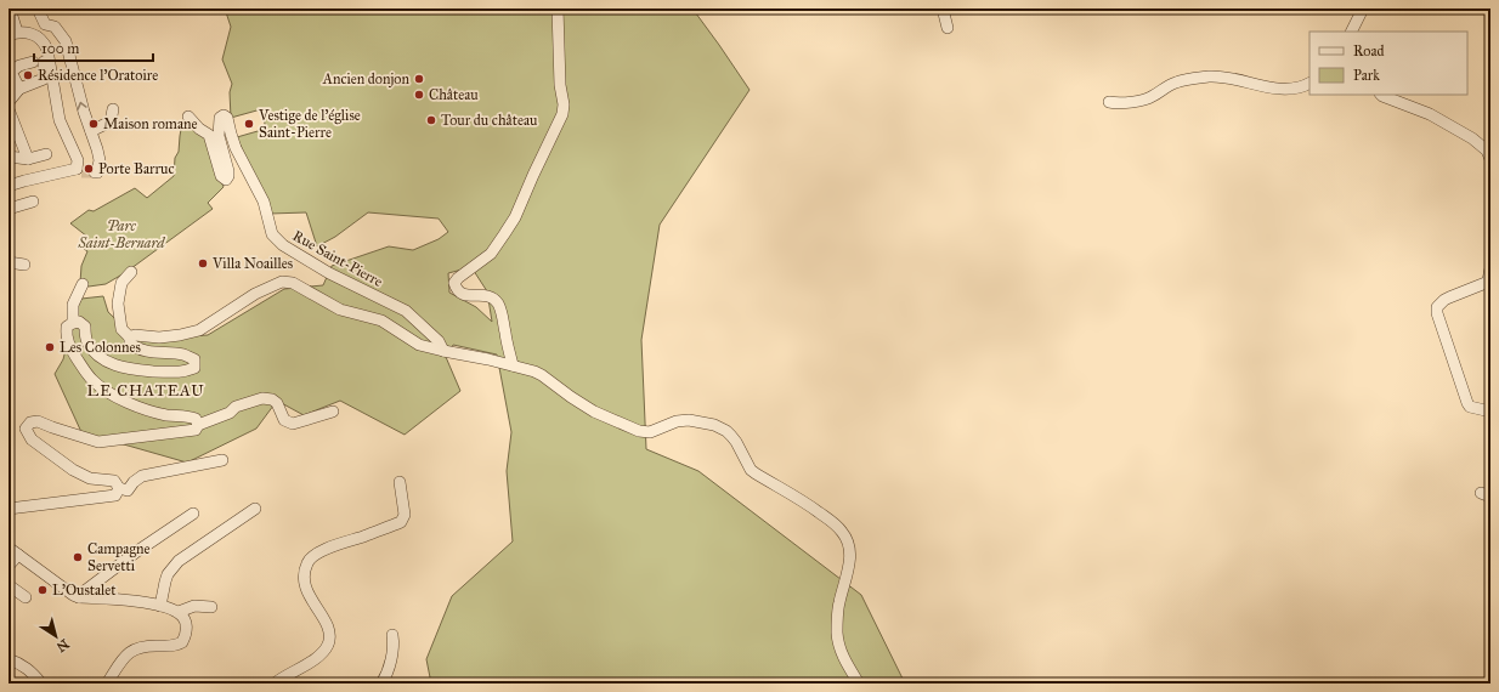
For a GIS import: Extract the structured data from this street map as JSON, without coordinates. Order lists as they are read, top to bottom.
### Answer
{
  "streets": {
    "street": ["Rue Saint-Pierre"]
  },
  "districts": ["LE CHATEAU"],
  "parks": ["Parc Saint-Bernard"],
  "places": [
    "Résidence l'Oratoire",
    "Ancien donjon",
    "Château",
    "Tour du château",
    "Maison romane",
    "Vestige de l'église Saint-Pierre",
    "Porte Barruc",
    "Villa Noailles",
    "Les Colonnes",
    "Campagne Servetti",
    "L'Oustalet"
  ],
  "legend": ["Road", "Park"],
  "scale_bar": "100 m",
  "north": "bottom right"
}
